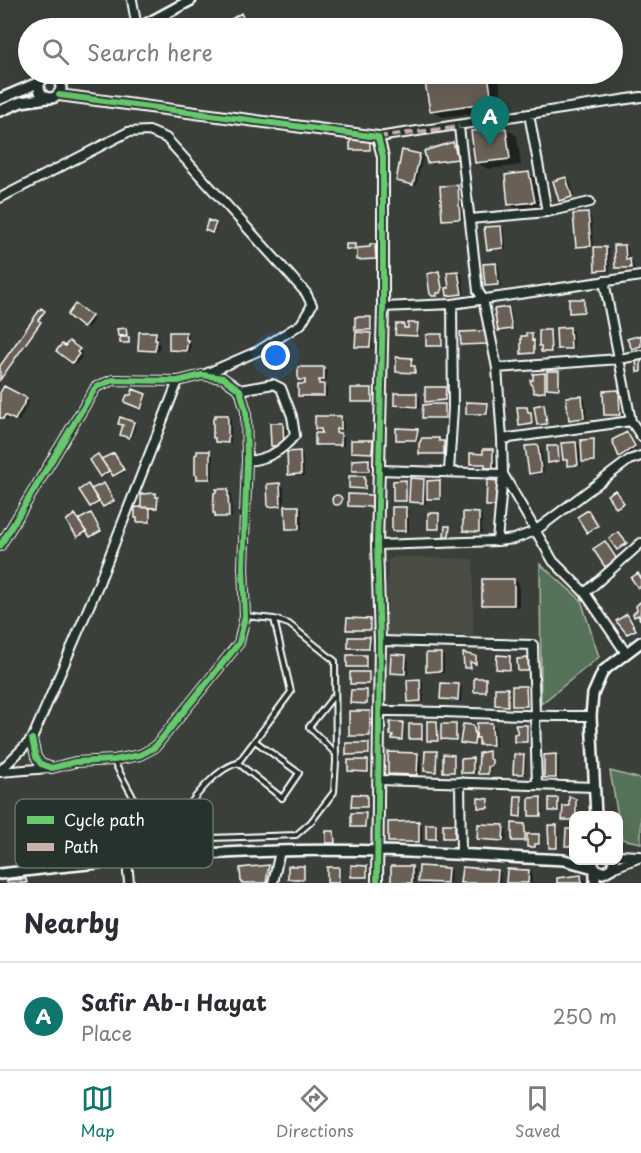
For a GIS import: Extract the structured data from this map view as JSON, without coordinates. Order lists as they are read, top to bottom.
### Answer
{
  "legend": ["Cycle path", "Path"],
  "page": {
    "search": "Search here",
    "pins": "A",
    "heading": "Nearby",
    "list": [
      {
        "mark": "A",
        "name": "Safir Ab-ı Hayat",
        "note": "Place",
        "value": "250 m"
      }
    ],
    "nav": ["Map", "Directions", "Saved"]
  }
}
